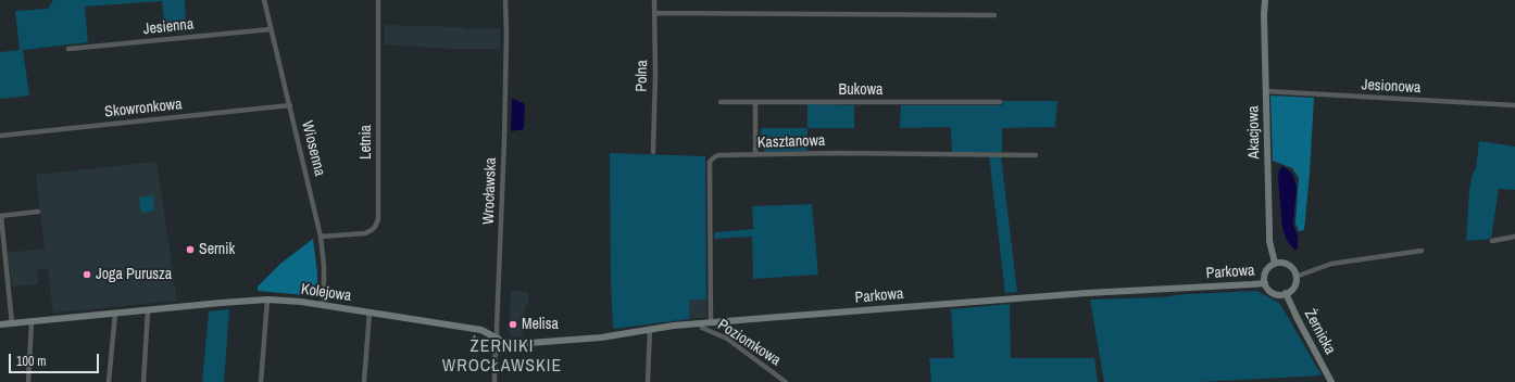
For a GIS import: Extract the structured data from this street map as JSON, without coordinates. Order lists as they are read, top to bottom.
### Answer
{
  "streets": {
    "street": [
      "Jesienna",
      "Polna",
      "Jesionowa",
      "Bukowa",
      "Skowronkowa",
      "Akacjowa",
      "Letnia",
      "Kasztanowa",
      "Wiosenna",
      "Wrocławska",
      "Parkowa",
      "Kolejowa",
      "Żernicka",
      "Poziomkowa"
    ]
  },
  "crossings": [
    ["Jesienna", "Wiosenna"],
    ["Jesionowa", "Akacjowa"],
    ["Skowronkowa", "Wiosenna"],
    ["Akacjowa", "Parkowa"],
    ["Akacjowa", "Żernicka"],
    ["Letnia", "Wiosenna"],
    ["Kasztanowa", "Parkowa"],
    ["Wiosenna", "Kolejowa"],
    ["Wrocławska", "Parkowa"],
    ["Wrocławska", "Kolejowa"],
    ["Parkowa", "Kolejowa"],
    ["Parkowa", "Żernicka"],
    ["Parkowa", "Poziomkowa"]
  ],
  "districts": ["ŻERNIKI WROCŁAWSKIE"],
  "places": ["Sernik", "Joga Purusza", "Melisa"],
  "scale_bar": "100 m"
}
